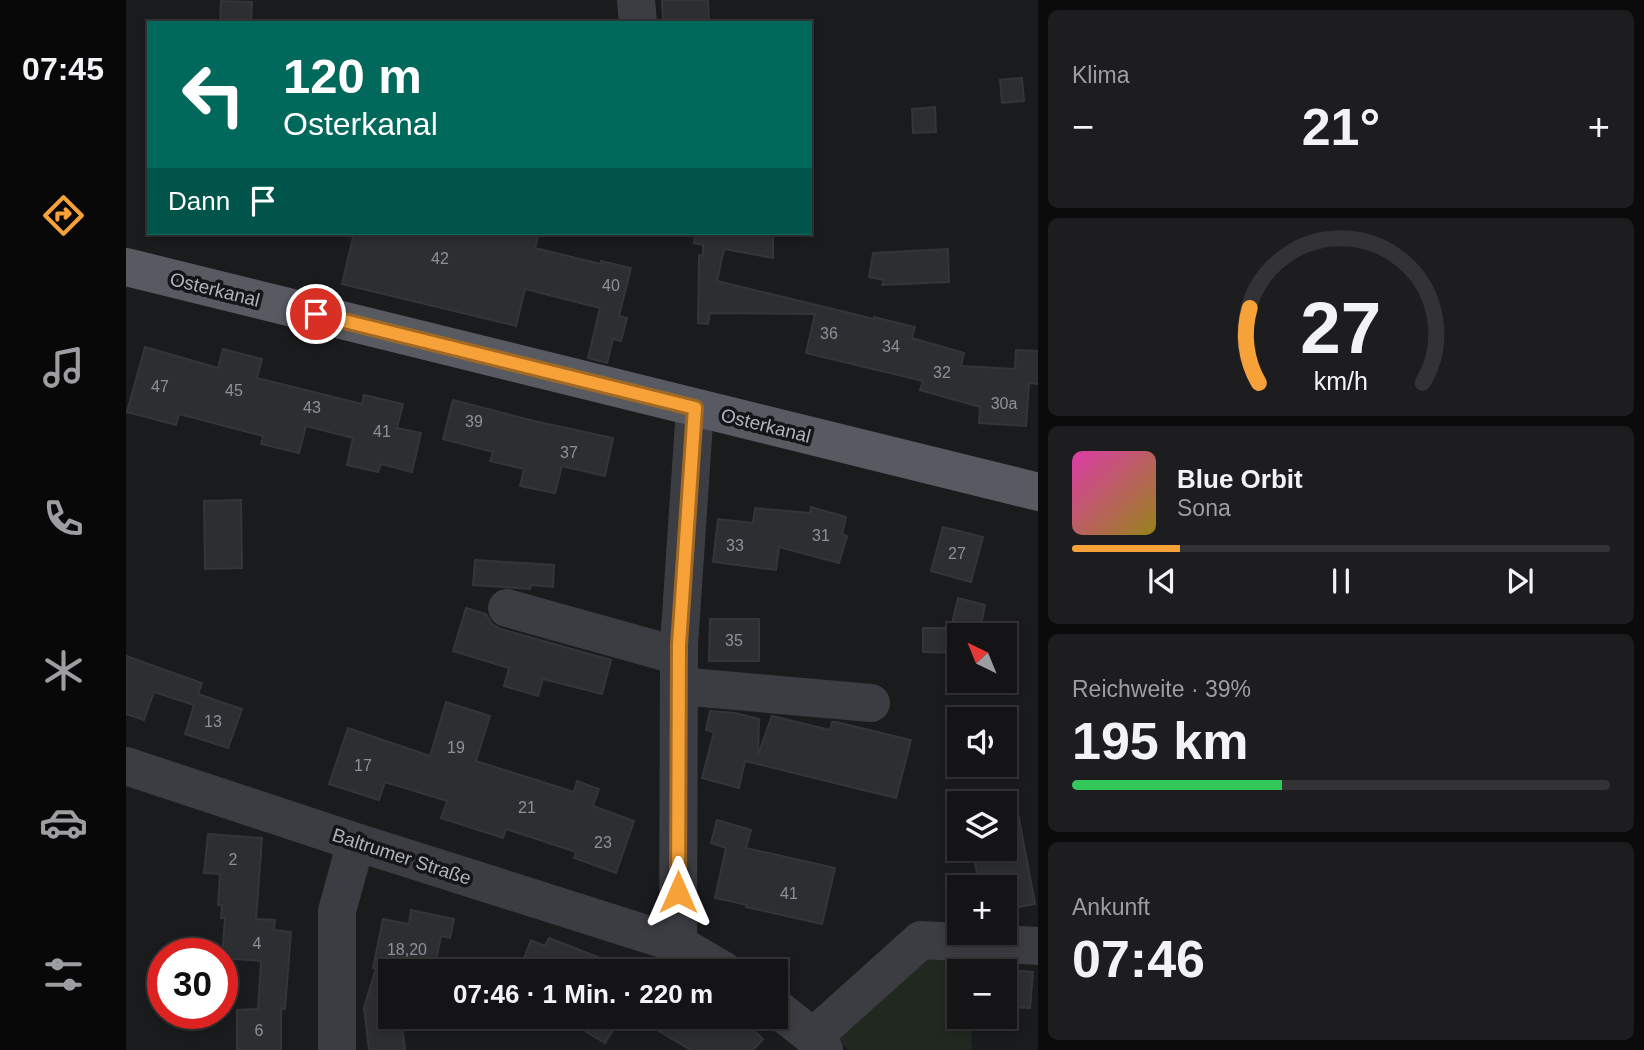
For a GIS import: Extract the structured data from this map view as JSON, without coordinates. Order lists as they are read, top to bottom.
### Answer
{
  "streets": {
    "main road": ["Osterkanal"],
    "street": ["Baltrumer Straße"]
  },
  "house_numbers": [
    "42",
    "40",
    "36",
    "34",
    "32",
    "47",
    "45",
    "30a",
    "43",
    "39",
    "41",
    "37",
    "31",
    "33",
    "27",
    "35",
    "13",
    "19",
    "17",
    "21",
    "23",
    "2",
    "41",
    "4",
    "18,20",
    "6"
  ],
  "north": "top left",
  "page": {
    "tabs": "07:45",
    "tile": [
      "Klima",
      ["Reichweite · 39%", "195 km"],
      ["Ankunft", "07:46"]
    ],
    "turn": ["120 m", "Osterkanal"],
    "heat": ["−", "21°", "+"],
    "then": "Dann",
    "song": ["Blue Orbit", "Sona"],
    "map_buttons": ["+", "−"],
    "limit": "30",
    "trip": "07:46 · 1 Min. · 220 m",
    "gauge": ["27", "km/h"]
  }
}
